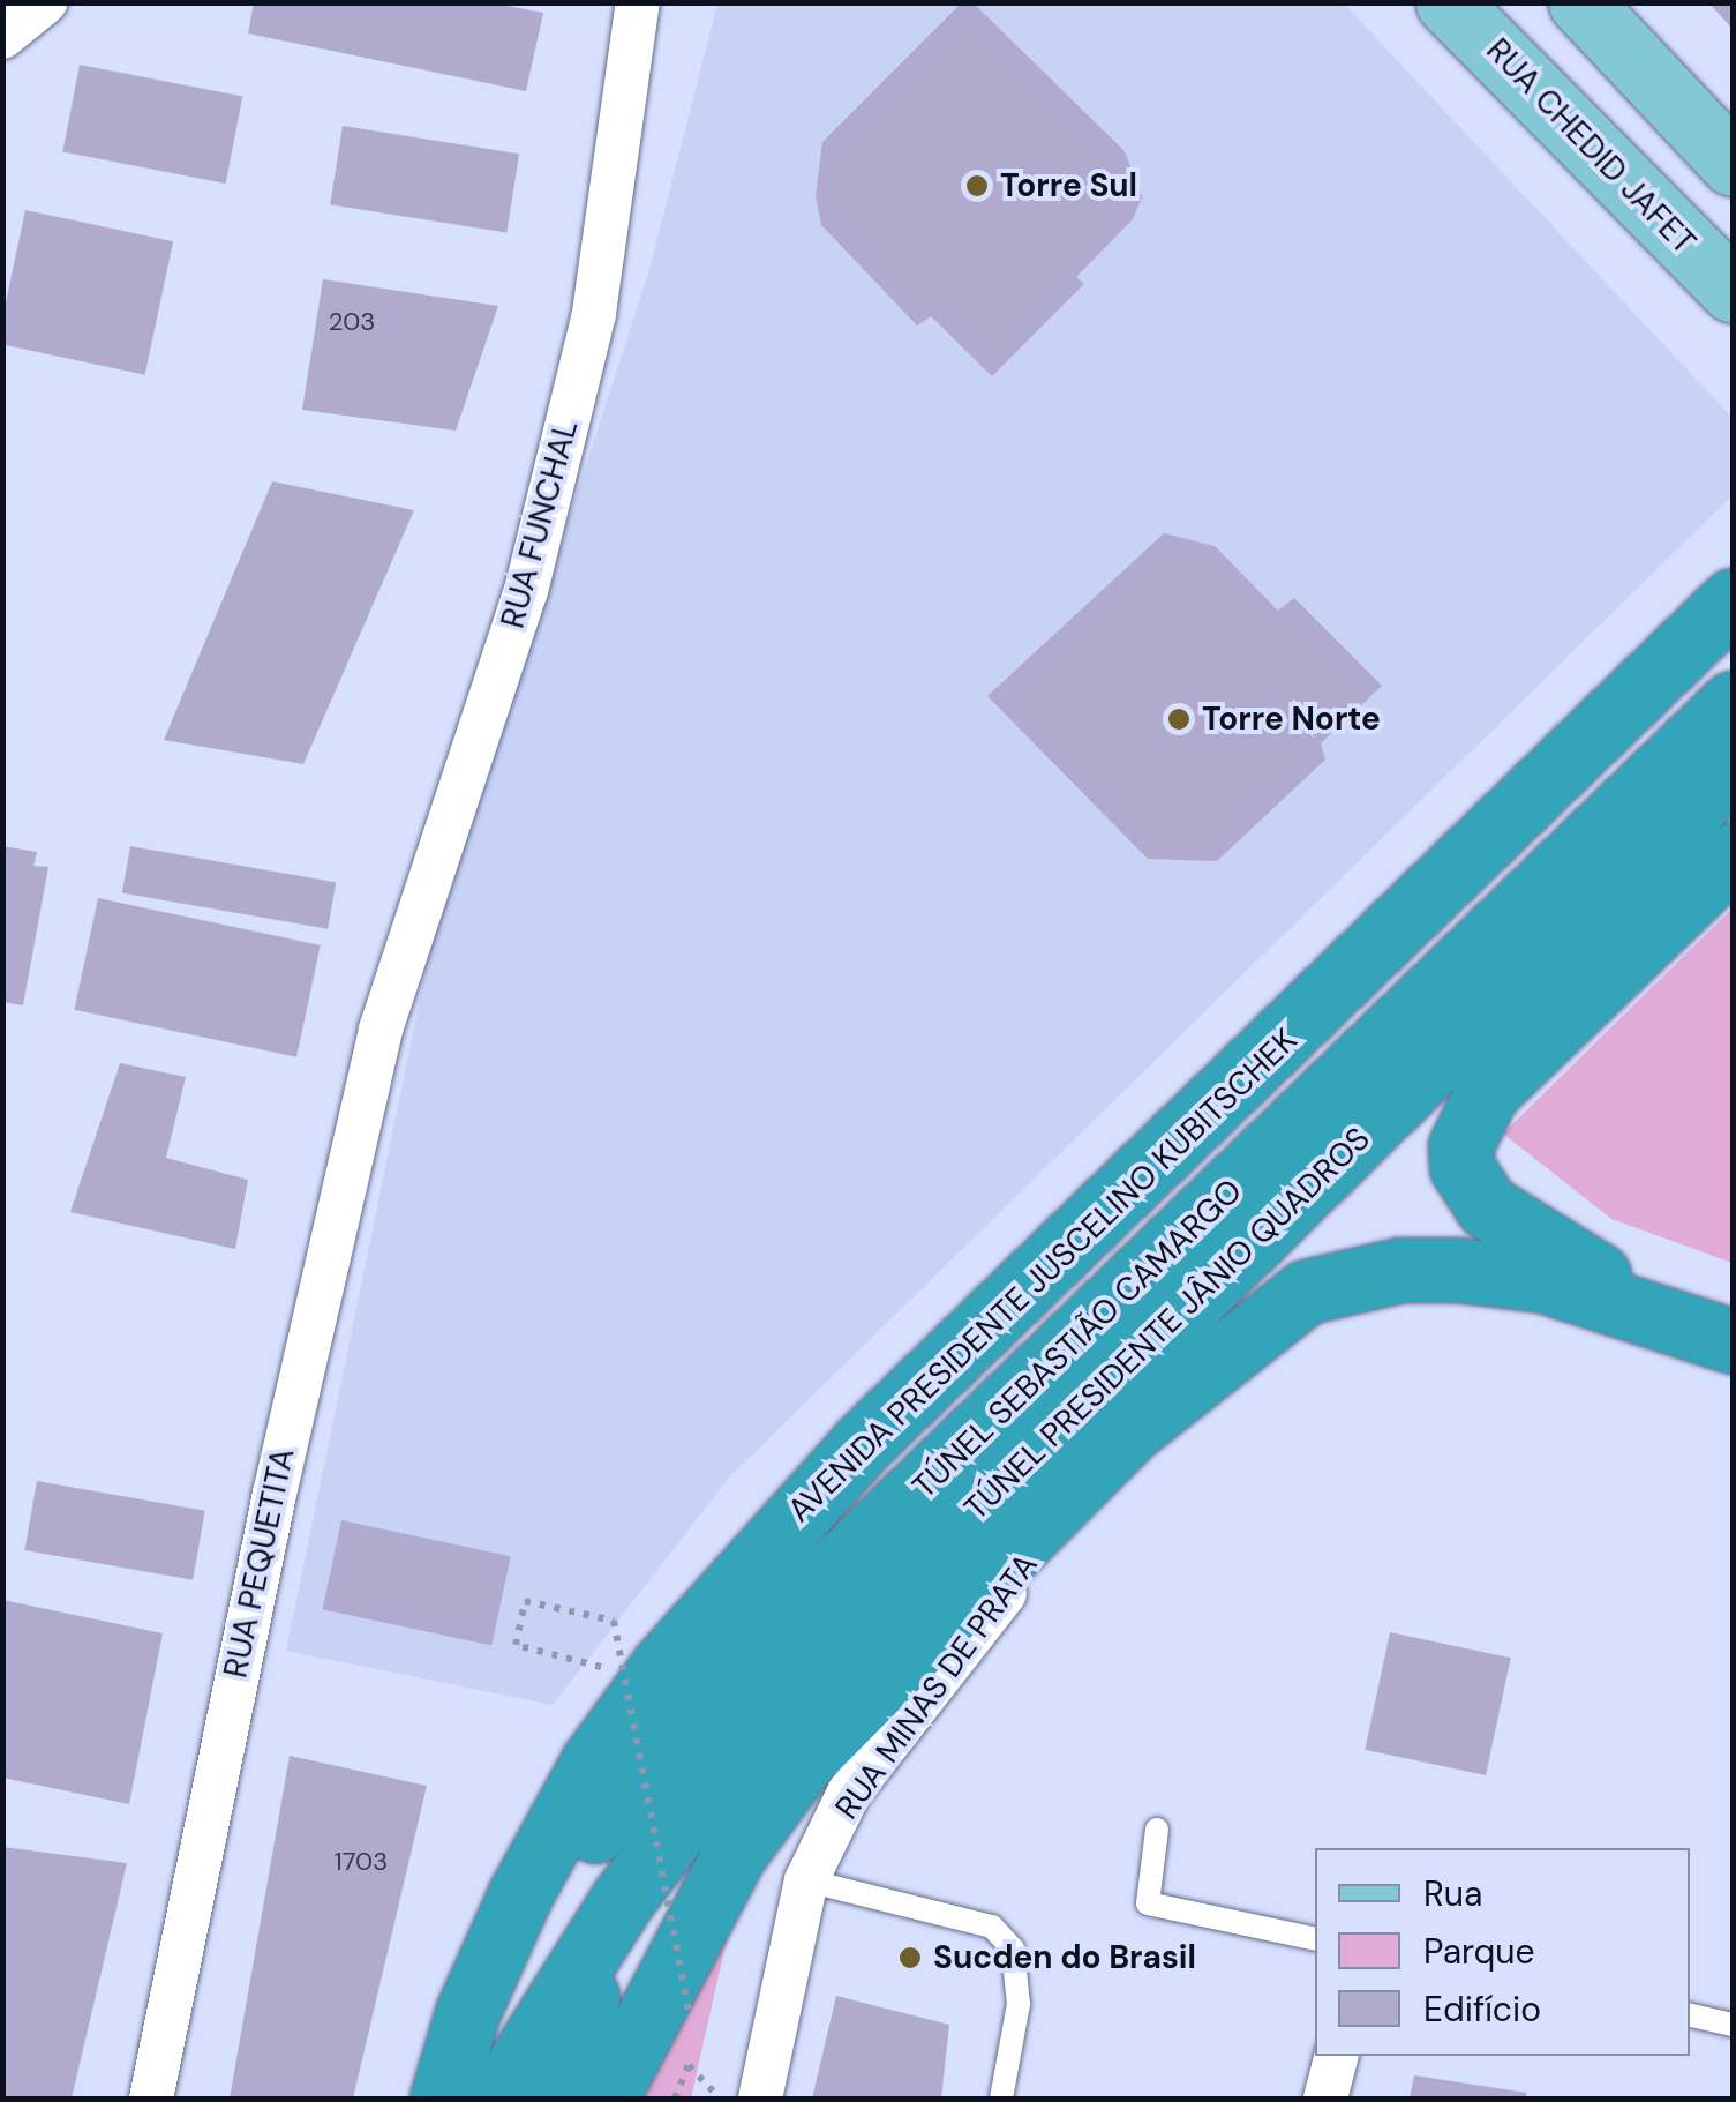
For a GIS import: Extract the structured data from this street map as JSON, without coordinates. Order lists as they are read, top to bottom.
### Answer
{
  "streets": {
    "highway": ["AVENIDA PRESIDENTE JUSCELINO KUBITSCHEK", "TÚNEL PRESIDENTE JÂNIO QUADROS", "TÚNEL SEBASTIÃO CAMARGO"],
    "main road": ["RUA CHEDID JAFET"],
    "street": ["RUA FUNCHAL", "RUA PEQUETITA", "RUA MINAS DE PRATA"]
  },
  "crossings": [
    ["RUA FUNCHAL", "RUA PEQUETITA"],
    ["AVENIDA PRESIDENTE JUSCELINO KUBITSCHEK", "TÚNEL SEBASTIÃO CAMARGO"]
  ],
  "places": ["Torre Sul", "Torre Norte", "Sucden do Brasil"],
  "house_numbers": ["203", "1703"],
  "legend": ["Rua", "Parque", "Edifício"]
}
